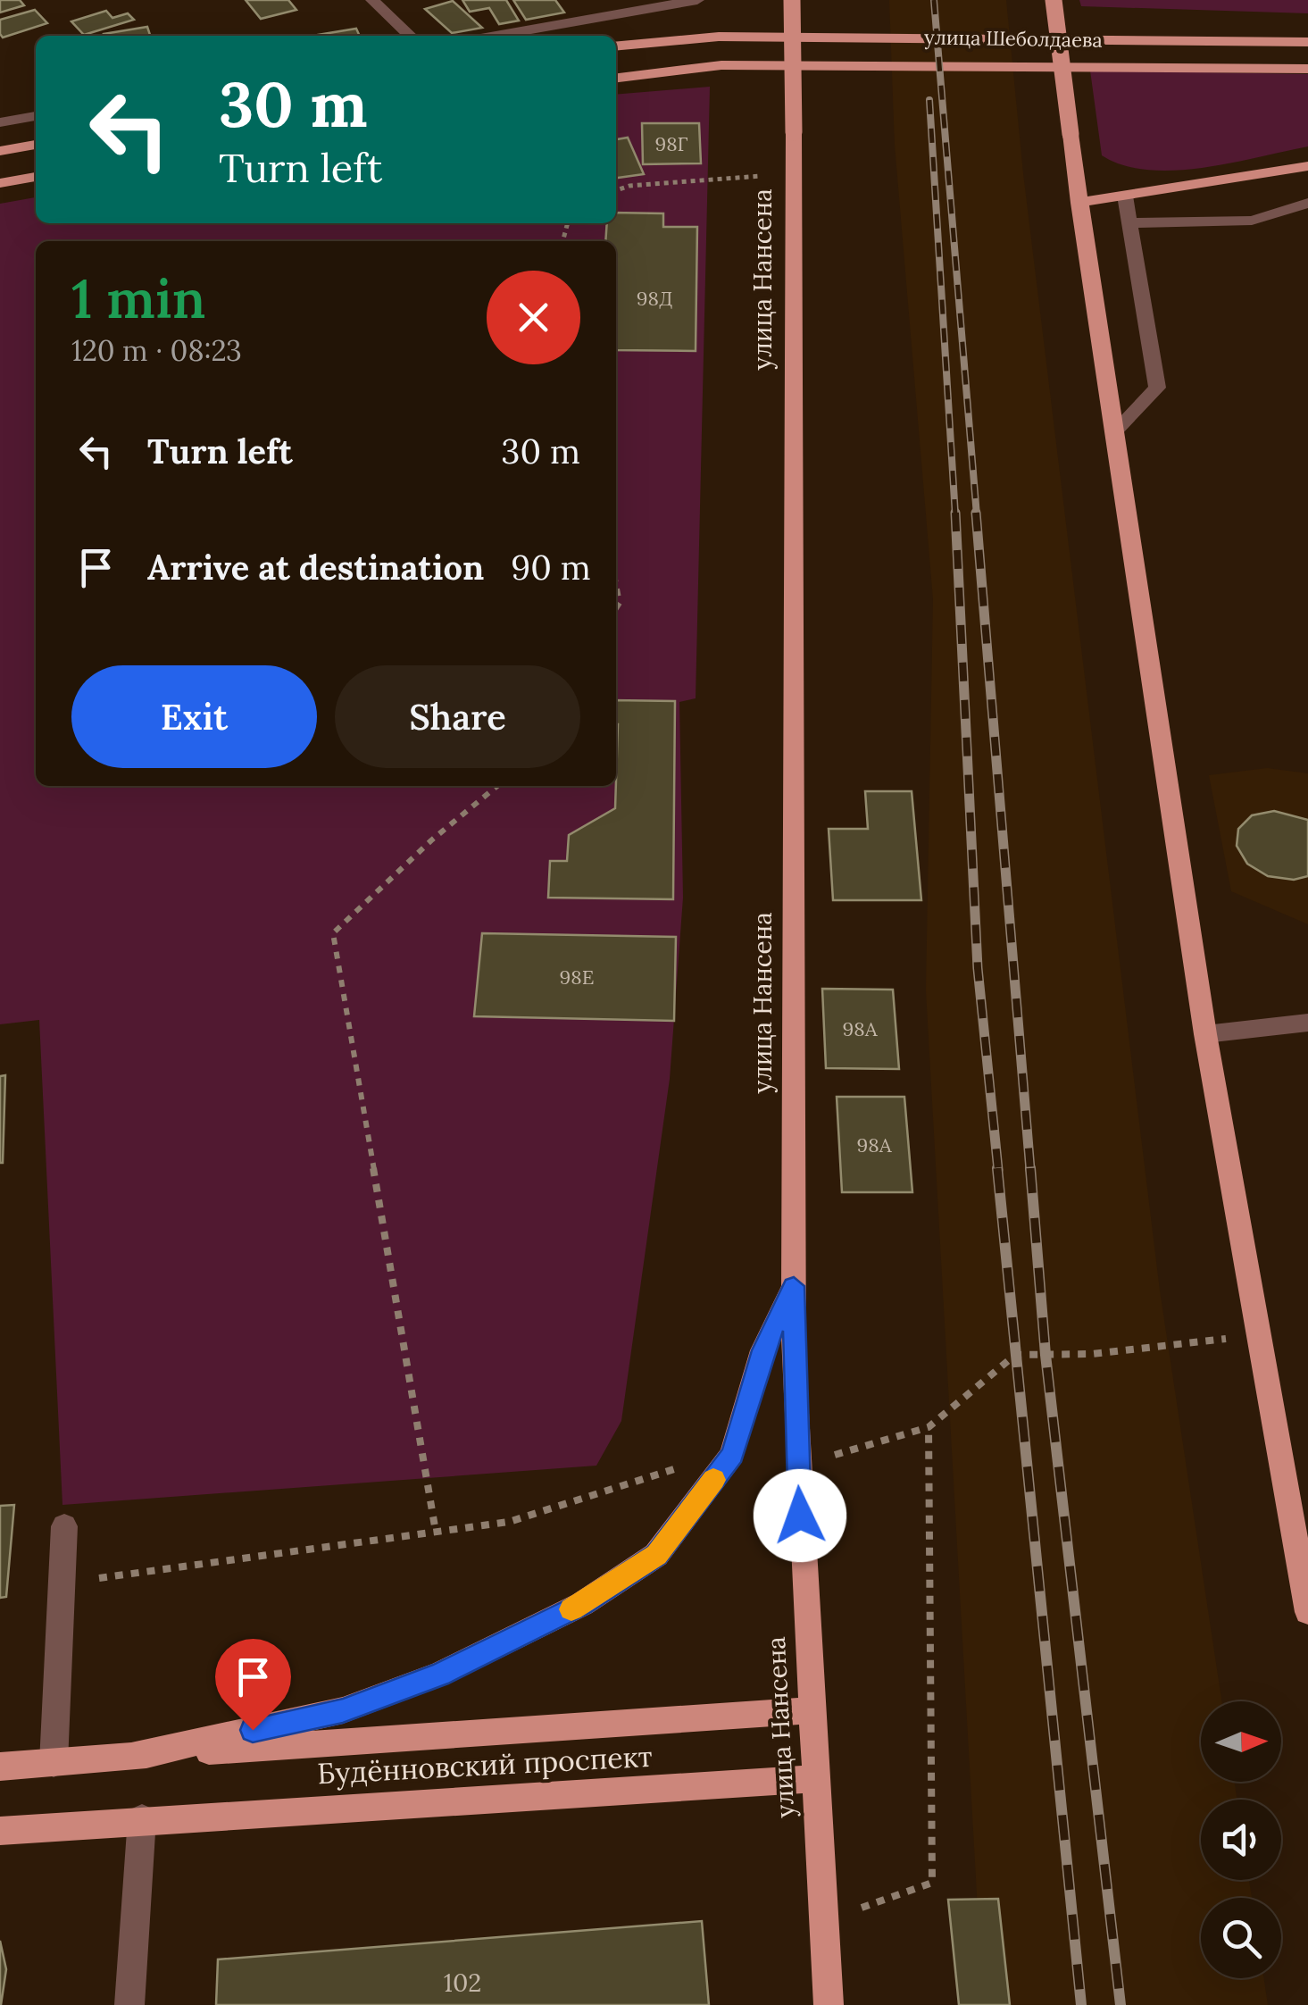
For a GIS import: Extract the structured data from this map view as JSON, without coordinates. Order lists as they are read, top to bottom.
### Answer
{
  "streets": {
    "main road": ["улица Шеболдаева", "улица Нансена", "Будённовский проспект"]
  },
  "crossings": [
    ["улица Нансена", "Будённовский проспект"]
  ],
  "house_numbers": [
    "98Г",
    "98Д",
    "98Е",
    "98А",
    "98А",
    "102"
  ],
  "north": "right",
  "page": {
    "turn": ["30 m", "Turn left"],
    "heading": ["1 min", "120 m · 08:23"],
    "list": [
      {
        "name": "Turn left",
        "value": "30 m"
      },
      {
        "name": "Arrive at destination",
        "value": "90 m"
      }
    ],
    "buttons": ["Exit", "Share"]
  }
}
